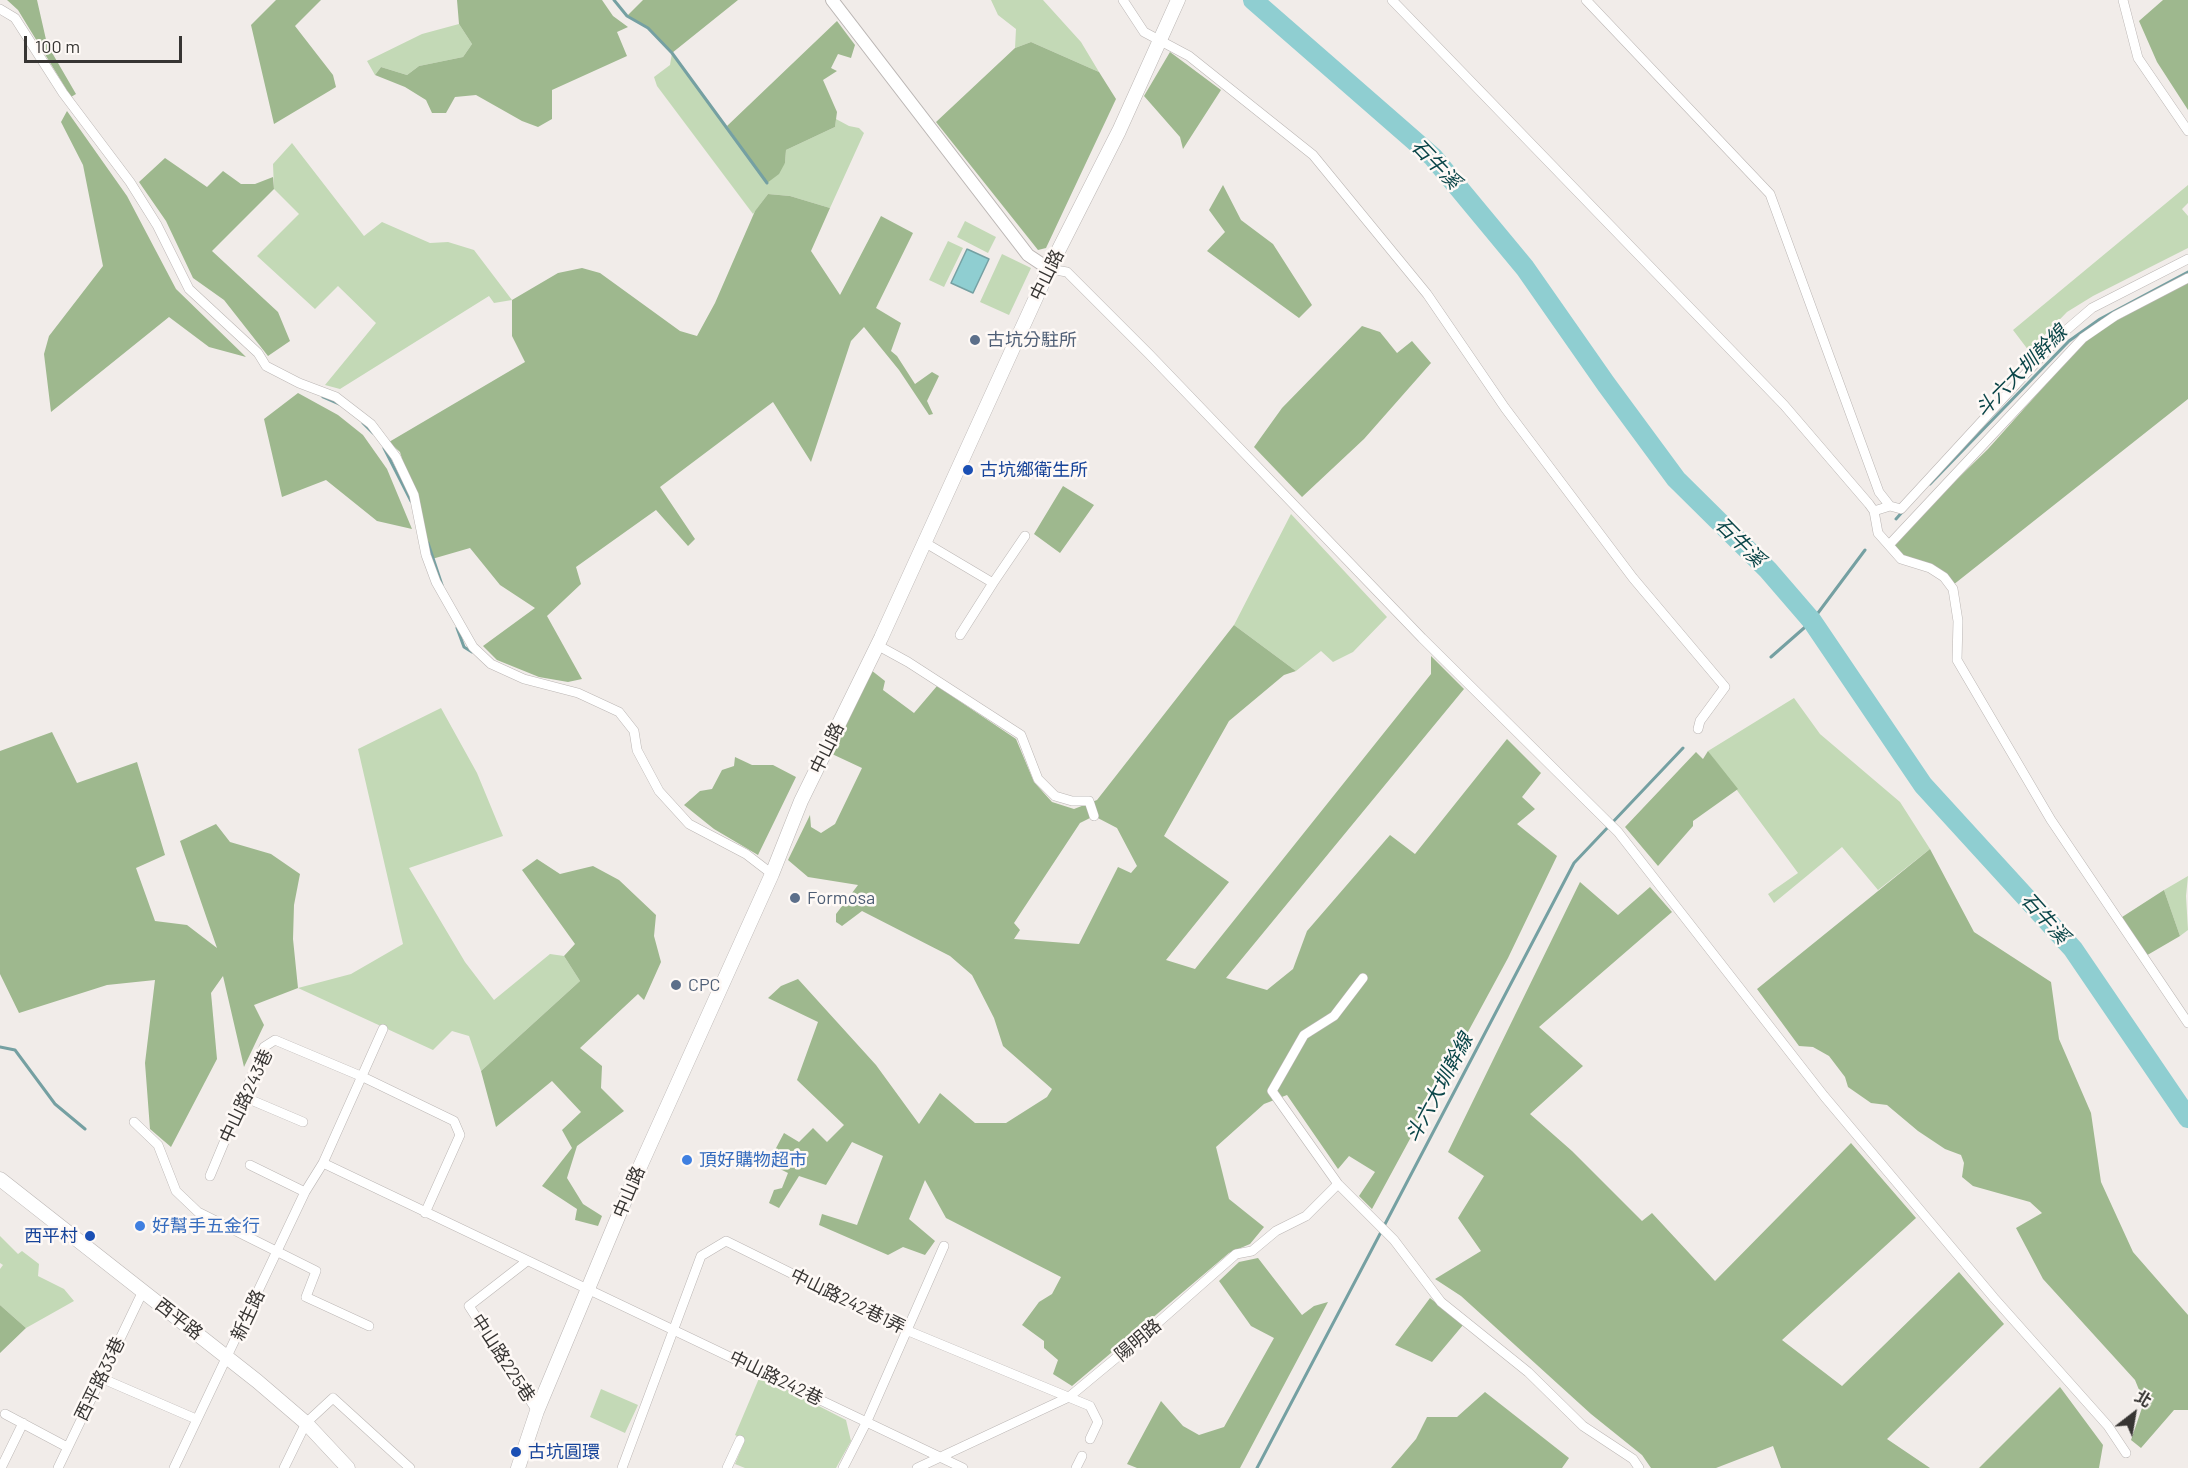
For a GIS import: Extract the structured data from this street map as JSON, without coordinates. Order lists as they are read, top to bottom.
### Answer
{
  "streets": {
    "main road": ["中山路", "西平路"],
    "street": [
      "中山路243巷",
      "中山路242巷1弄",
      "新生路",
      "陽明路",
      "中山路225巷",
      "中山路242巷",
      "西平路33巷"
    ]
  },
  "crossings": [
    ["中山路", "中山路225巷"],
    ["中山路", "中山路242巷"],
    ["中山路242巷1弄", "陽明路"],
    ["中山路242巷1弄", "中山路242巷"],
    ["新生路", "西平路"],
    ["西平路", "西平路33巷"],
    ["陽明路", "中山路242巷"]
  ],
  "water": ["石牛溪", "斗六大圳幹線"],
  "places": [
    "古坑分駐所",
    "古坑鄉衛生所",
    "Formosa",
    "CPC",
    "頂好購物超市",
    "好幫手五金行",
    "西平村",
    "古坑圓環"
  ],
  "scale_bar": "100 m",
  "north": "top right"
}
